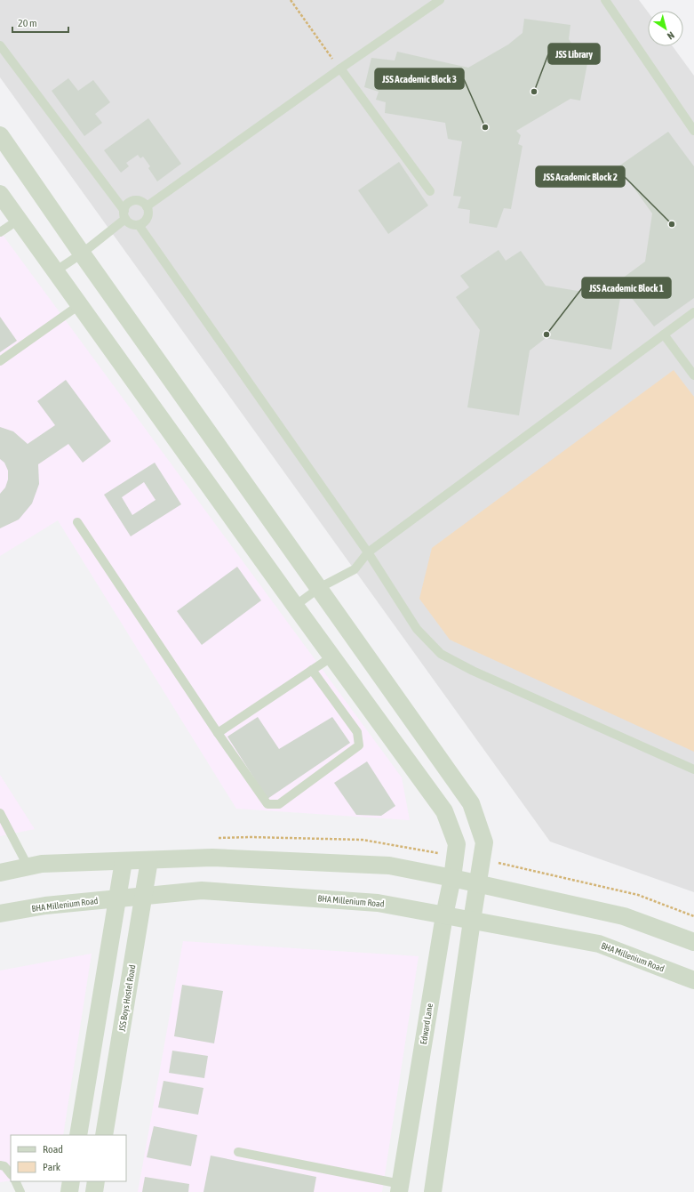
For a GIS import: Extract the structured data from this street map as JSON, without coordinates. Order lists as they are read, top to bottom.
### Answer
{
  "streets": {
    "street": ["BHA Millenium Road", "JSS Boys Hostel Road", "Edward Lane"]
  },
  "crossings": [
    ["BHA Millenium Road", "JSS Boys Hostel Road"],
    ["BHA Millenium Road", "Edward Lane"]
  ],
  "places": [
    "JSS Library",
    "JSS Academic Block 3",
    "JSS Academic Block 2",
    "JSS Academic Block 1"
  ],
  "legend": ["Road", "Park"],
  "scale_bar": "20 m",
  "north": "bottom right"
}
